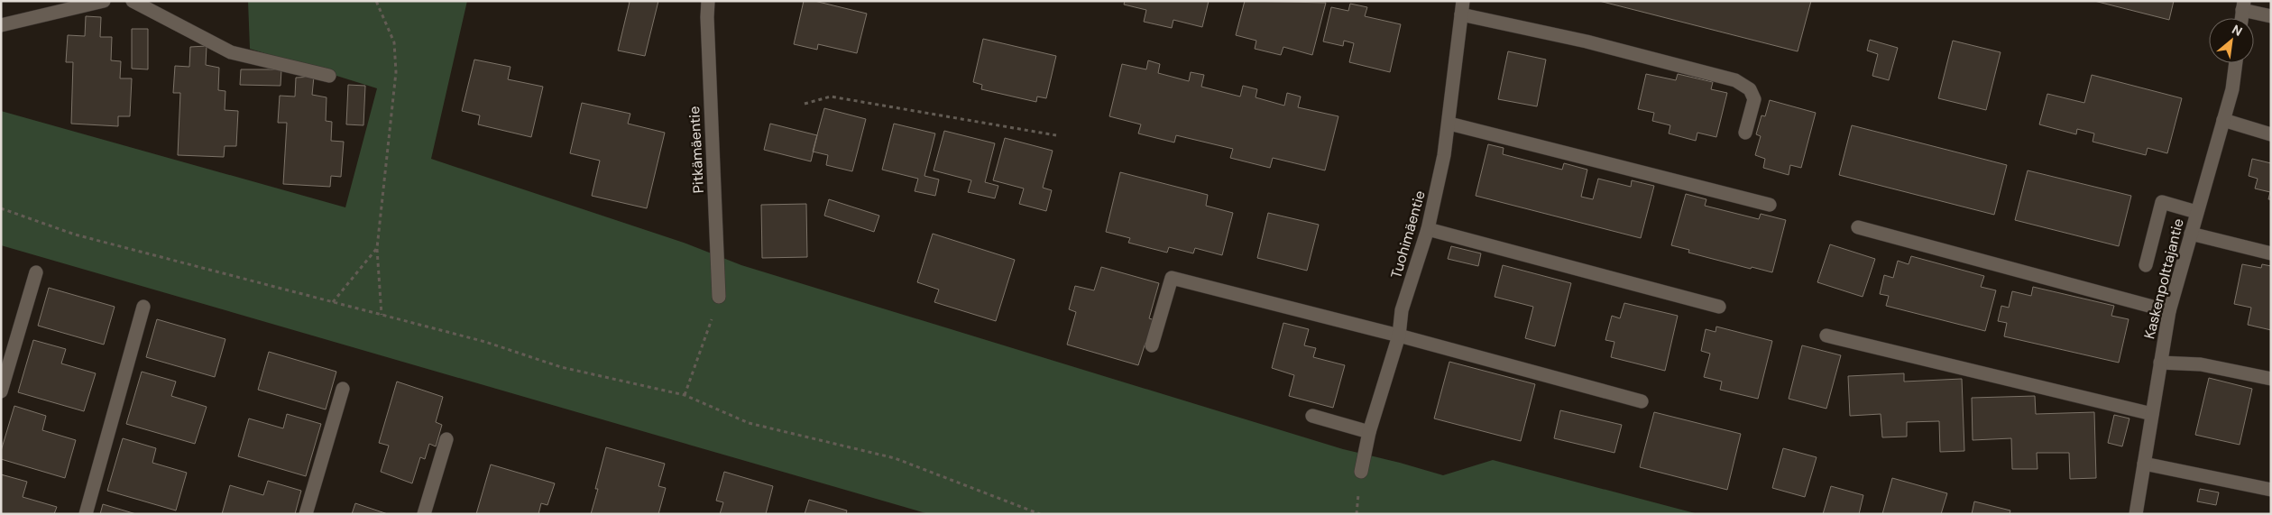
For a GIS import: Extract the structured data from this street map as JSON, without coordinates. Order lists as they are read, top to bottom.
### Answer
{
  "streets": {
    "street": ["Pitkämäentie", "Tuohimäentie", "Kaskenpolttajantie"]
  },
  "north": "top right"
}
